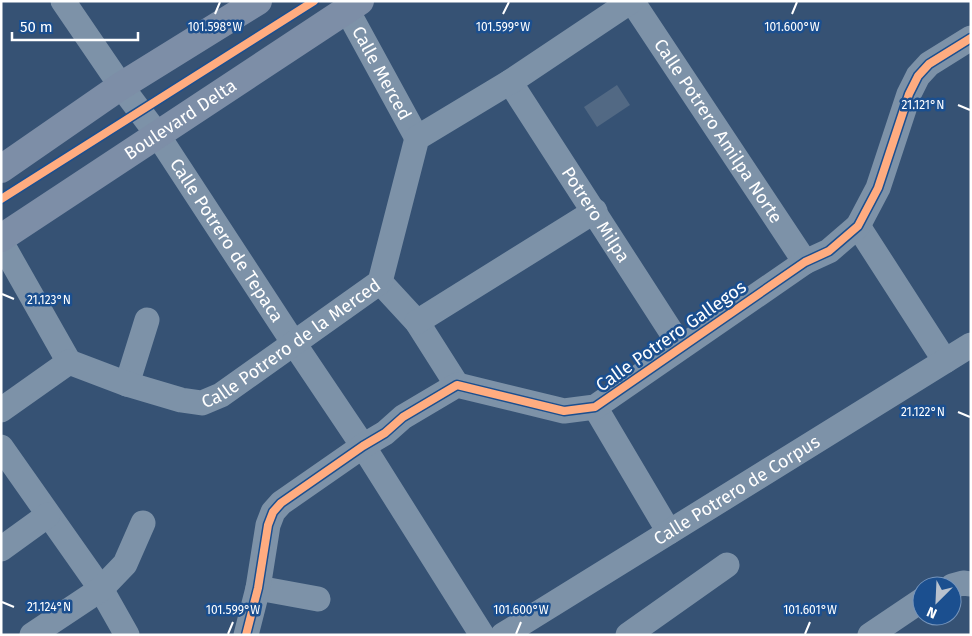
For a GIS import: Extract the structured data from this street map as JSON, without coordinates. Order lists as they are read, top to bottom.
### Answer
{
  "streets": {
    "main road": ["Boulevard Delta"],
    "street": [
      "Calle Merced",
      "Calle Potrero Amilpa Norte",
      "Potrero Milpa",
      "Calle Potrero de Tepaca",
      "Calle Potrero Gallegos",
      "Calle Potrero de la Merced",
      "Calle Potrero de Corpus"
    ]
  },
  "crossings": [
    ["Calle Merced", "Boulevard Delta"],
    ["Calle Merced", "Calle Potrero de la Merced"],
    ["Boulevard Delta", "Calle Potrero de Tepaca"],
    ["Calle Potrero Amilpa Norte", "Calle Potrero Gallegos"],
    ["Potrero Milpa", "Calle Potrero Gallegos"],
    ["Calle Potrero de Tepaca", "Calle Potrero de la Merced"]
  ],
  "scale_bar": "50 m",
  "north": "bottom left",
  "coordinates": [
    "101.599°W",
    "101.600°W",
    "101.598°W",
    "21.121°N",
    "21.123°N",
    "21.122°N",
    "21.124°N",
    "101.601°W"
  ]
}
